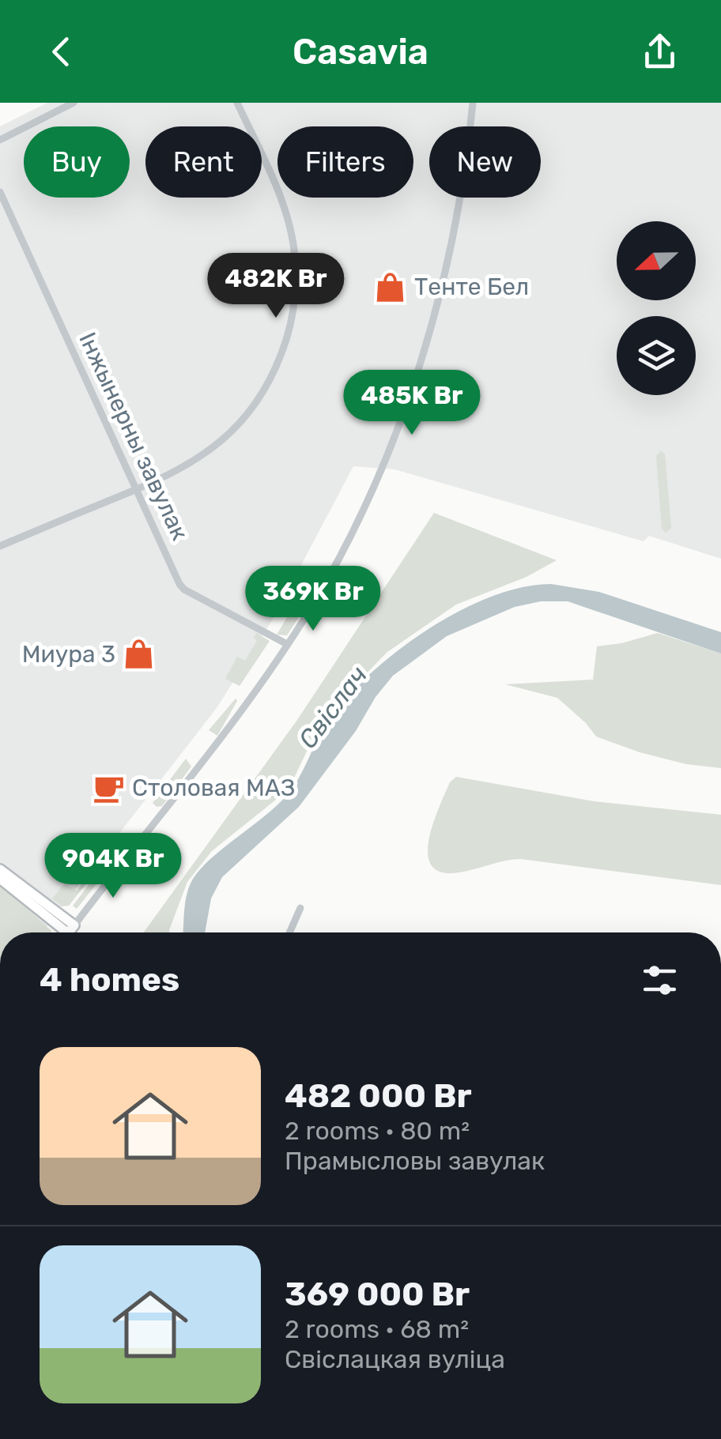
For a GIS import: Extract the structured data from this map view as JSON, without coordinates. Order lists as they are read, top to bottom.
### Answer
{
  "streets": {
    "street": ["Інжынерны завулак"]
  },
  "water": ["Свіслач"],
  "places": {
    "shop": ["Тенте Бел", "Миура 3"],
    "cafe": ["Столовая МАЗ"]
  },
  "north": "left",
  "page": {
    "header": "Casavia",
    "chip": [
      "Buy",
      "Rent",
      "Filters",
      "New"
    ],
    "price": [
      "482K Br",
      "485K Br",
      "369K Br",
      "904K Br"
    ],
    "heading": "4 homes",
    "list": [
      {
        "name": "482 000 Br",
        "note": "2 rooms · 80 m² · Прамысловы завулак"
      },
      {
        "name": "369 000 Br",
        "note": "2 rooms · 68 m² · Свіслацкая вуліца"
      }
    ]
  }
}
